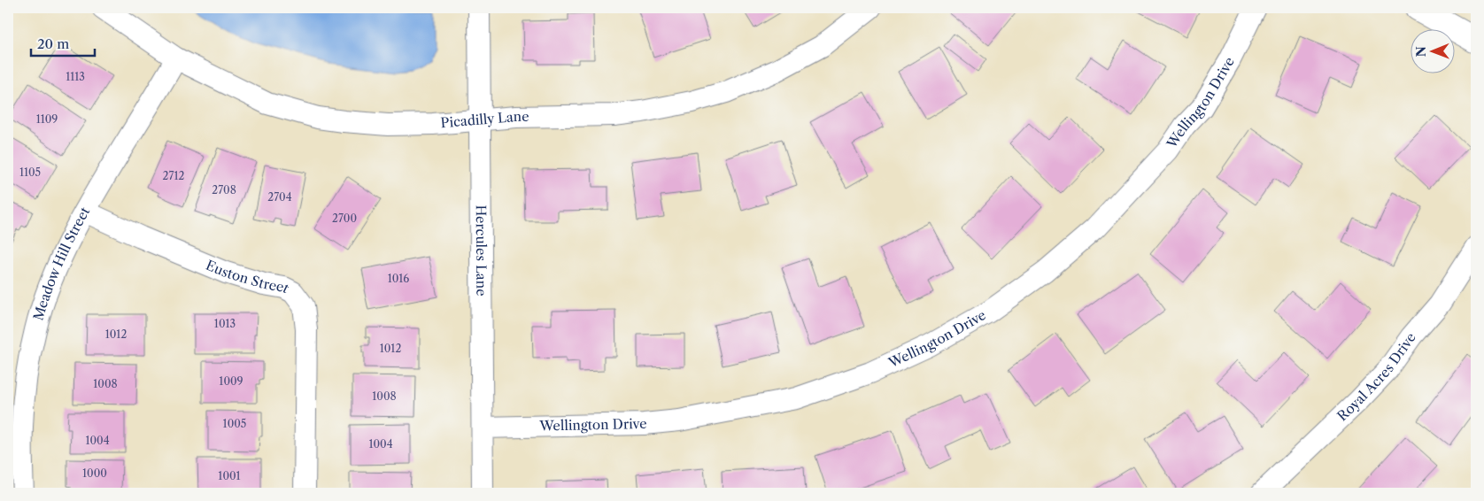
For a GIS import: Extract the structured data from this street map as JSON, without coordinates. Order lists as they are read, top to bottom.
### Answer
{
  "streets": {
    "street": [
      "Wellington Drive",
      "Picadilly Lane",
      "Hercules Lane",
      "Meadow Hill Street",
      "Euston Street",
      "Royal Acres Drive"
    ]
  },
  "crossings": [
    ["Wellington Drive", "Hercules Lane"],
    ["Picadilly Lane", "Hercules Lane"],
    ["Picadilly Lane", "Meadow Hill Street"],
    ["Meadow Hill Street", "Euston Street"]
  ],
  "house_numbers": [
    "1113",
    "1109",
    "1105",
    "2712",
    "2708",
    "2704",
    "2700",
    "1016",
    "1013",
    "1012",
    "1012",
    "1009",
    "1008",
    "1008",
    "1005",
    "1004",
    "1004",
    "1000",
    "1001"
  ],
  "scale_bar": "20 m",
  "north": "left"
}
